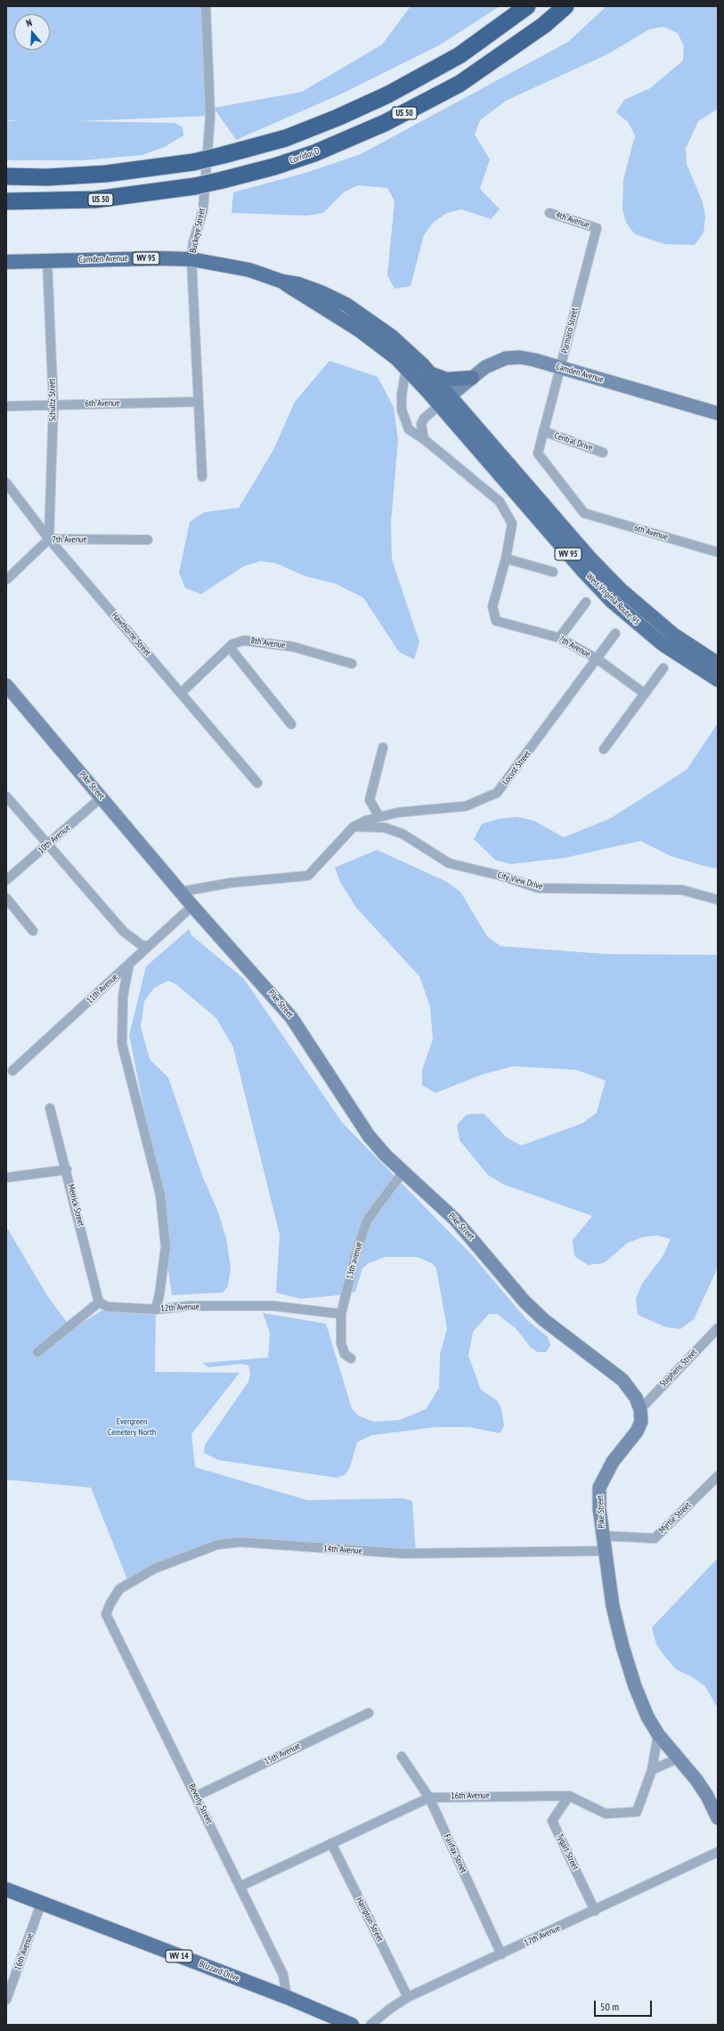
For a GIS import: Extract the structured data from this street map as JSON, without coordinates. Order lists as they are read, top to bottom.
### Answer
{
  "streets": {
    "highway": ["US 50", "Corridor D"],
    "main road": [
      "WV 95",
      "Camden Avenue",
      "West Virginia Route 95",
      "Pike Street",
      "WV 14",
      "Blizzard Drive"
    ],
    "street": [
      "4th Avenue",
      "Buckeye Street",
      "Parmaco Street",
      "Schultz Street",
      "6th Avenue",
      "Central Drive",
      "7th Avenue",
      "Hawthorne Street",
      "8th Avenue",
      "Locust Street",
      "10th Avenue",
      "City View Drive",
      "11th Avenue",
      "Merrick Street",
      "13th avenue",
      "12th Avenue",
      "Stephens Street",
      "Myrtle Street",
      "14th Avenue",
      "15th Avenue",
      "16th Avenue",
      "Beverly Street",
      "Tygart Street",
      "Fairfax Street",
      "Hampton Street",
      "17th Avenue"
    ]
  },
  "crossings": [
    ["4th Avenue", "Parmaco Street"],
    ["Buckeye Street", "Camden Avenue"],
    ["Buckeye Street", "6th Avenue"],
    ["Camden Avenue", "Parmaco Street"],
    ["Camden Avenue", "Schultz Street"],
    ["Camden Avenue", "West Virginia Route 95"],
    ["Parmaco Street", "6th Avenue"],
    ["Parmaco Street", "Central Drive"],
    ["Schultz Street", "6th Avenue"],
    ["Schultz Street", "7th Avenue"],
    ["Schultz Street", "Hawthorne Street"],
    ["7th Avenue", "Hawthorne Street"],
    ["7th Avenue", "Locust Street"],
    ["Hawthorne Street", "8th Avenue"],
    ["Locust Street", "City View Drive"],
    ["Pike Street", "10th Avenue"],
    ["Pike Street", "11th Avenue"],
    ["Pike Street", "13th avenue"],
    ["Pike Street", "Stephens Street"],
    ["Pike Street", "Myrtle Street"],
    ["Pike Street", "14th Avenue"],
    ["Pike Street", "16th Avenue"],
    ["Merrick Street", "12th Avenue"],
    ["13th avenue", "12th Avenue"],
    ["14th Avenue", "Beverly Street"],
    ["15th Avenue", "Beverly Street"],
    ["16th Avenue", "Beverly Street"],
    ["16th Avenue", "Tygart Street"],
    ["16th Avenue", "Fairfax Street"],
    ["16th Avenue", "Hampton Street"],
    ["16th Avenue", "Blizzard Drive"],
    ["Beverly Street", "Blizzard Drive"],
    ["Tygart Street", "17th Avenue"],
    ["Fairfax Street", "17th Avenue"],
    ["Hampton Street", "17th Avenue"]
  ],
  "parks": ["Evergreen Cemetery North"],
  "scale_bar": "50 m",
  "north": "top"
}
